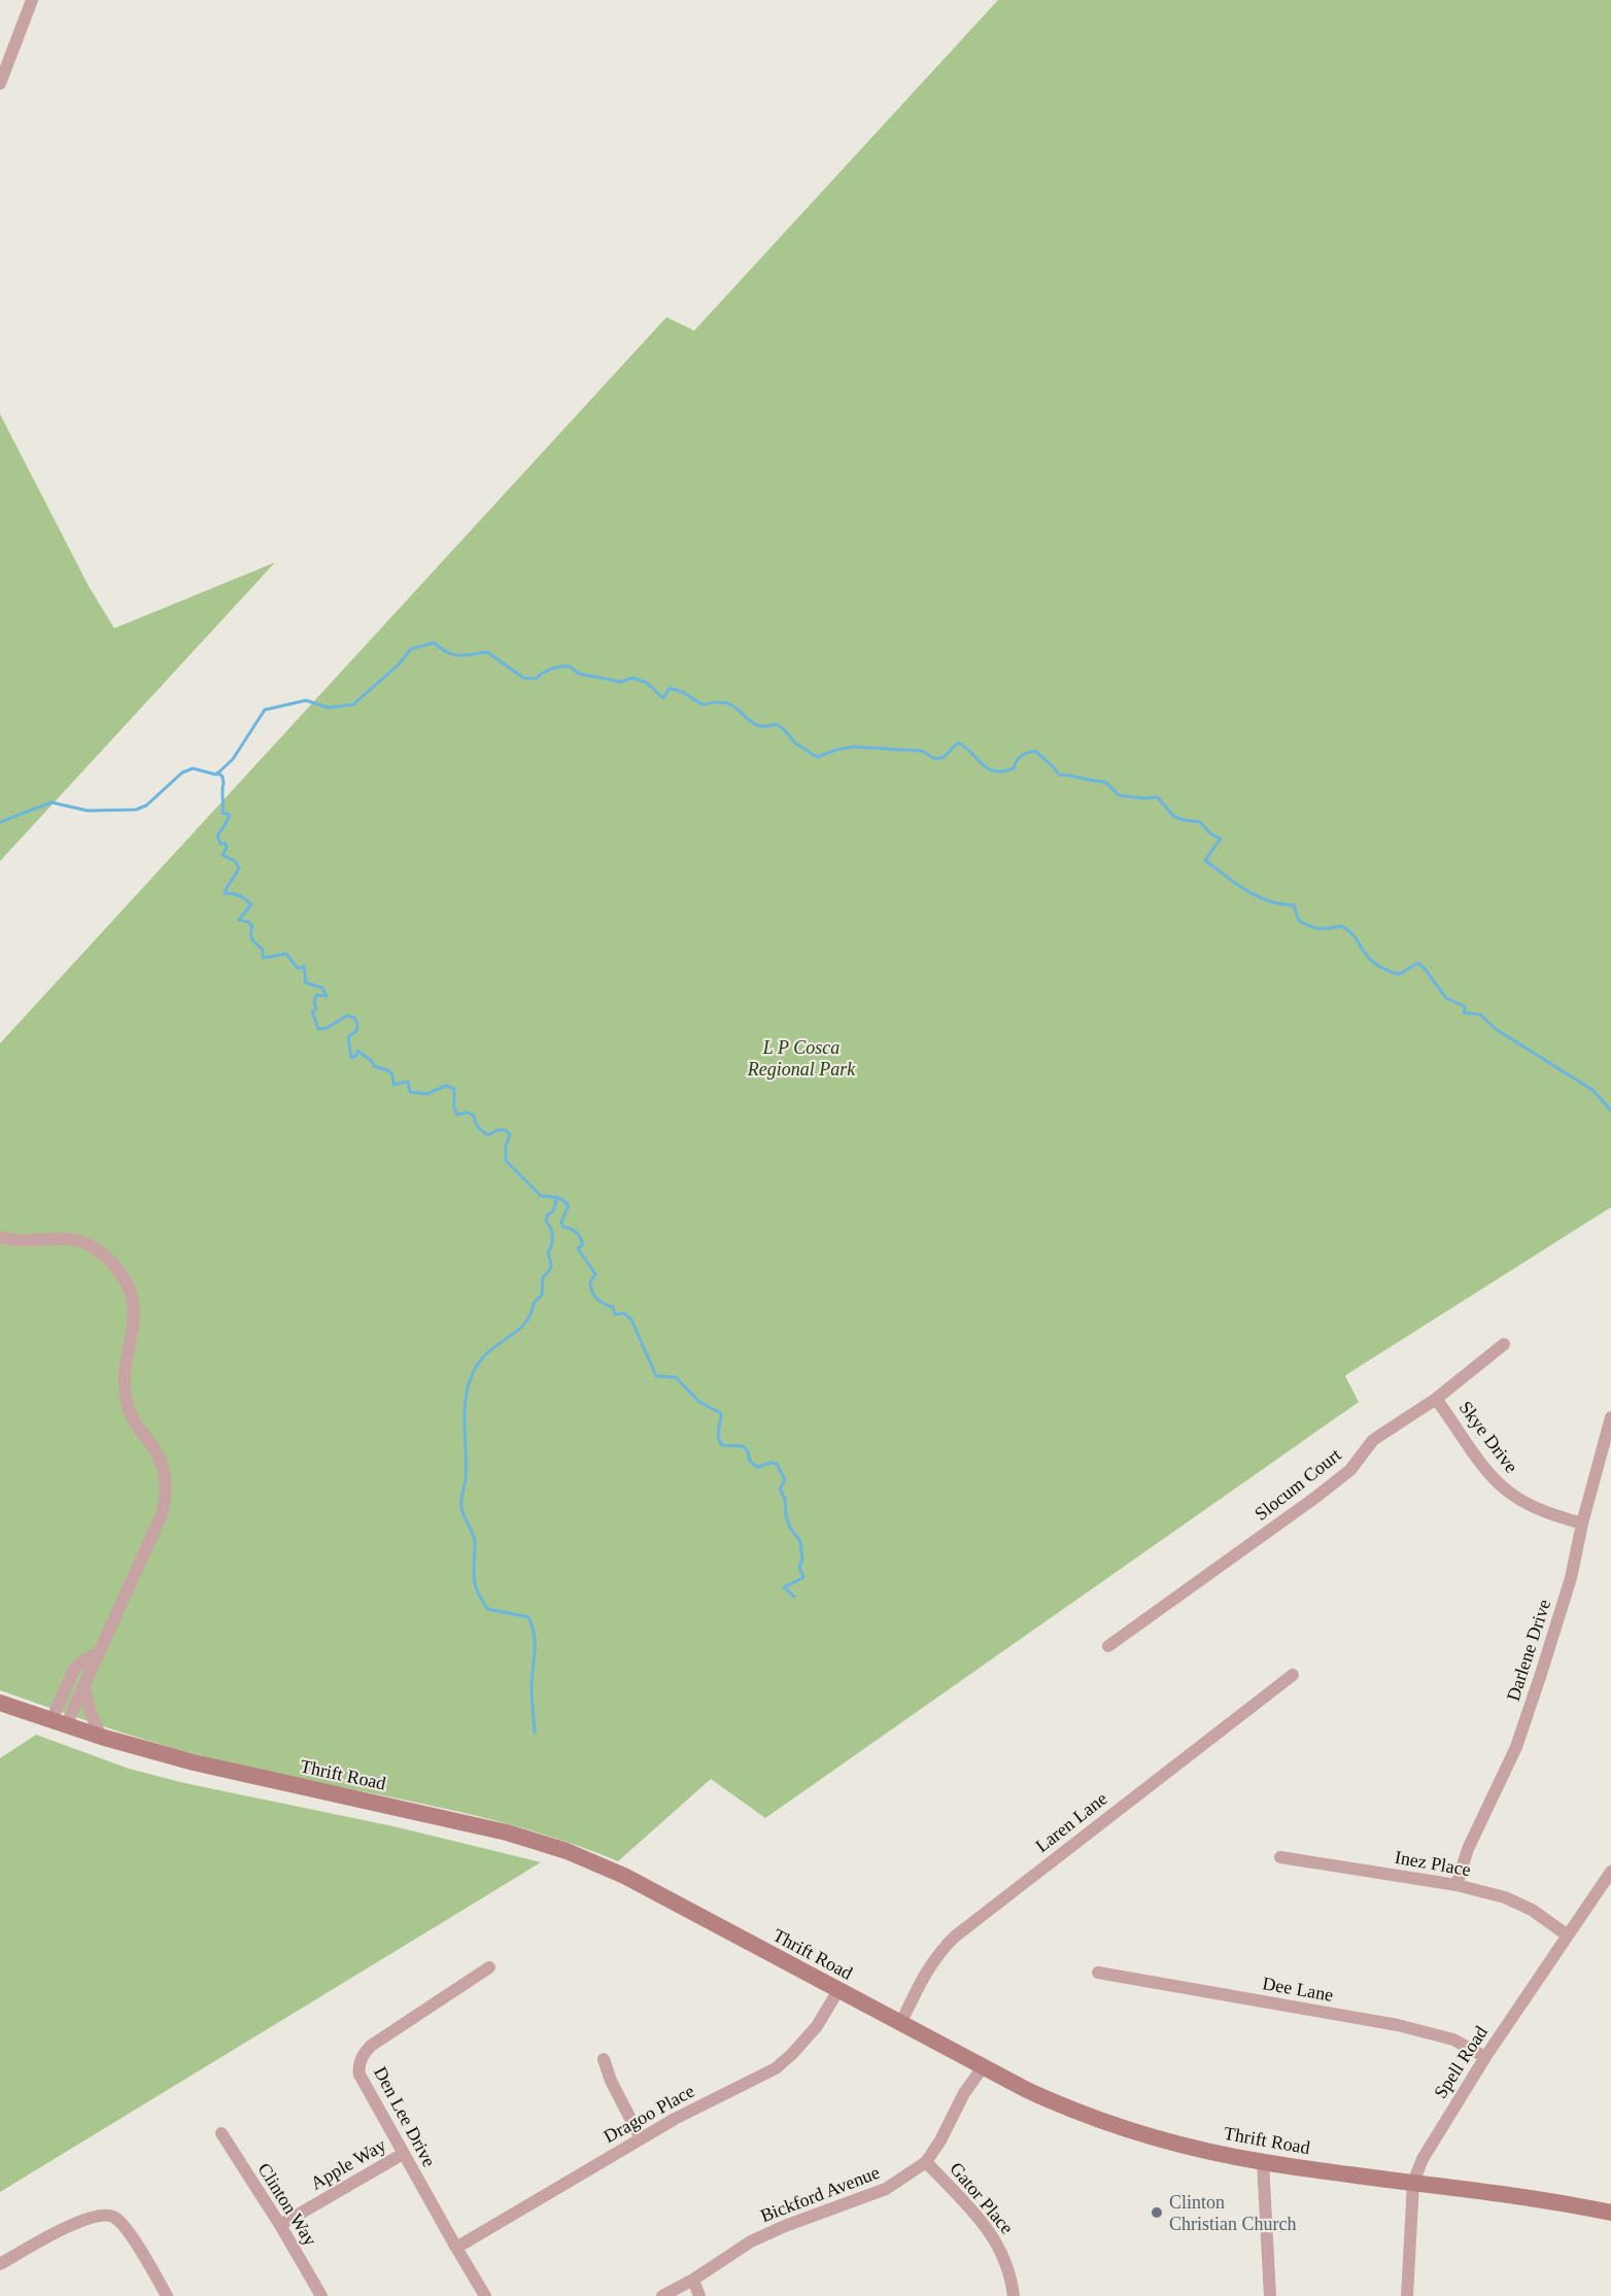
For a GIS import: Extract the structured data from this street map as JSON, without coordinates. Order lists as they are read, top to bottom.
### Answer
{
  "streets": {
    "street": [
      "Skye Drive",
      "Slocum Court",
      "Darlene Drive",
      "Thrift Road",
      "Laren Lane",
      "Inez Place",
      "Dee Lane",
      "Spell Road",
      "Dragoo Place",
      "Den Lee Drive",
      "Apple Way",
      "Bickford Avenue",
      "Gator Place",
      "Clinton Way"
    ]
  },
  "crossings": [
    ["Skye Drive", "Slocum Court"],
    ["Skye Drive", "Darlene Drive"],
    ["Darlene Drive", "Inez Place"],
    ["Thrift Road", "Laren Lane"],
    ["Thrift Road", "Spell Road"],
    ["Thrift Road", "Dragoo Place"],
    ["Thrift Road", "Bickford Avenue"],
    ["Inez Place", "Spell Road"],
    ["Dee Lane", "Spell Road"],
    ["Dragoo Place", "Den Lee Drive"],
    ["Den Lee Drive", "Apple Way"],
    ["Apple Way", "Clinton Way"],
    ["Bickford Avenue", "Gator Place"]
  ],
  "parks": ["L P Cosca Regional Park"],
  "places": ["Clinton Christian Church"]
}
